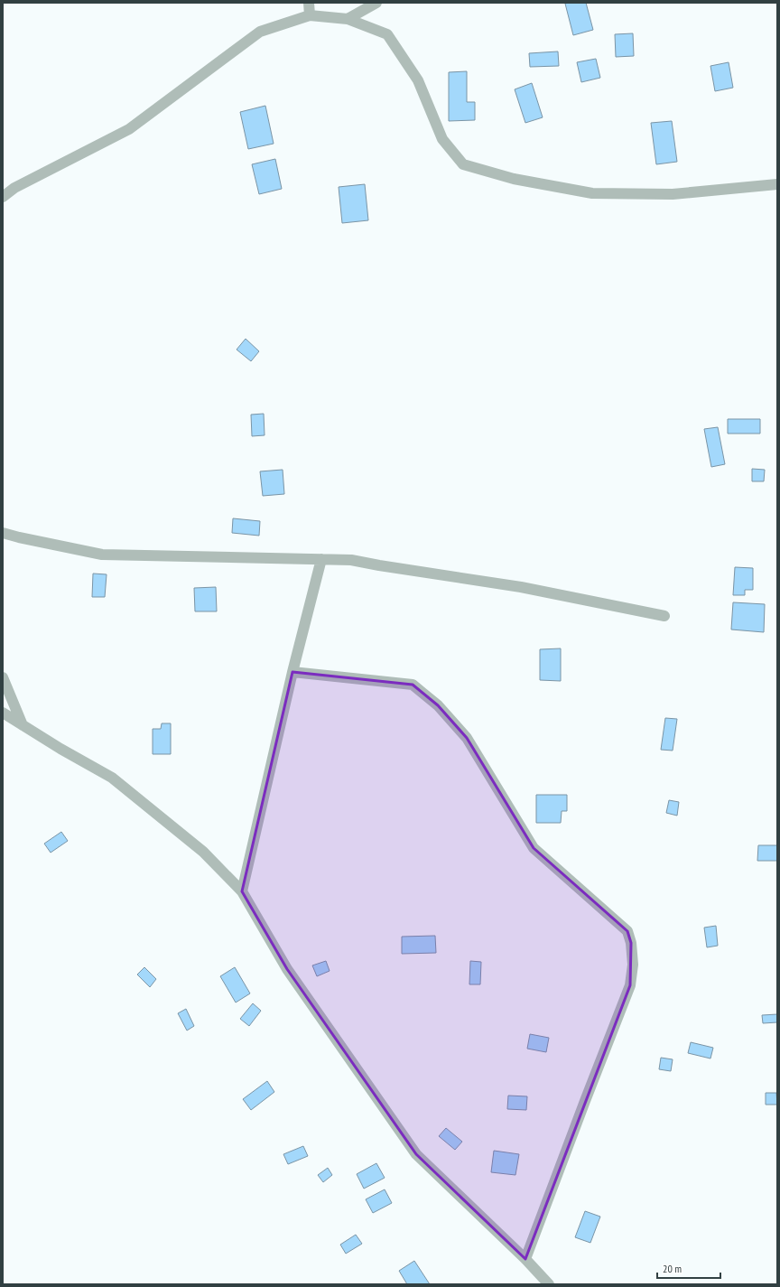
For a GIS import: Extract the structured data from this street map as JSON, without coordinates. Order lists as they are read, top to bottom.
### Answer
{
  "scale_bar": "20 m"
}
